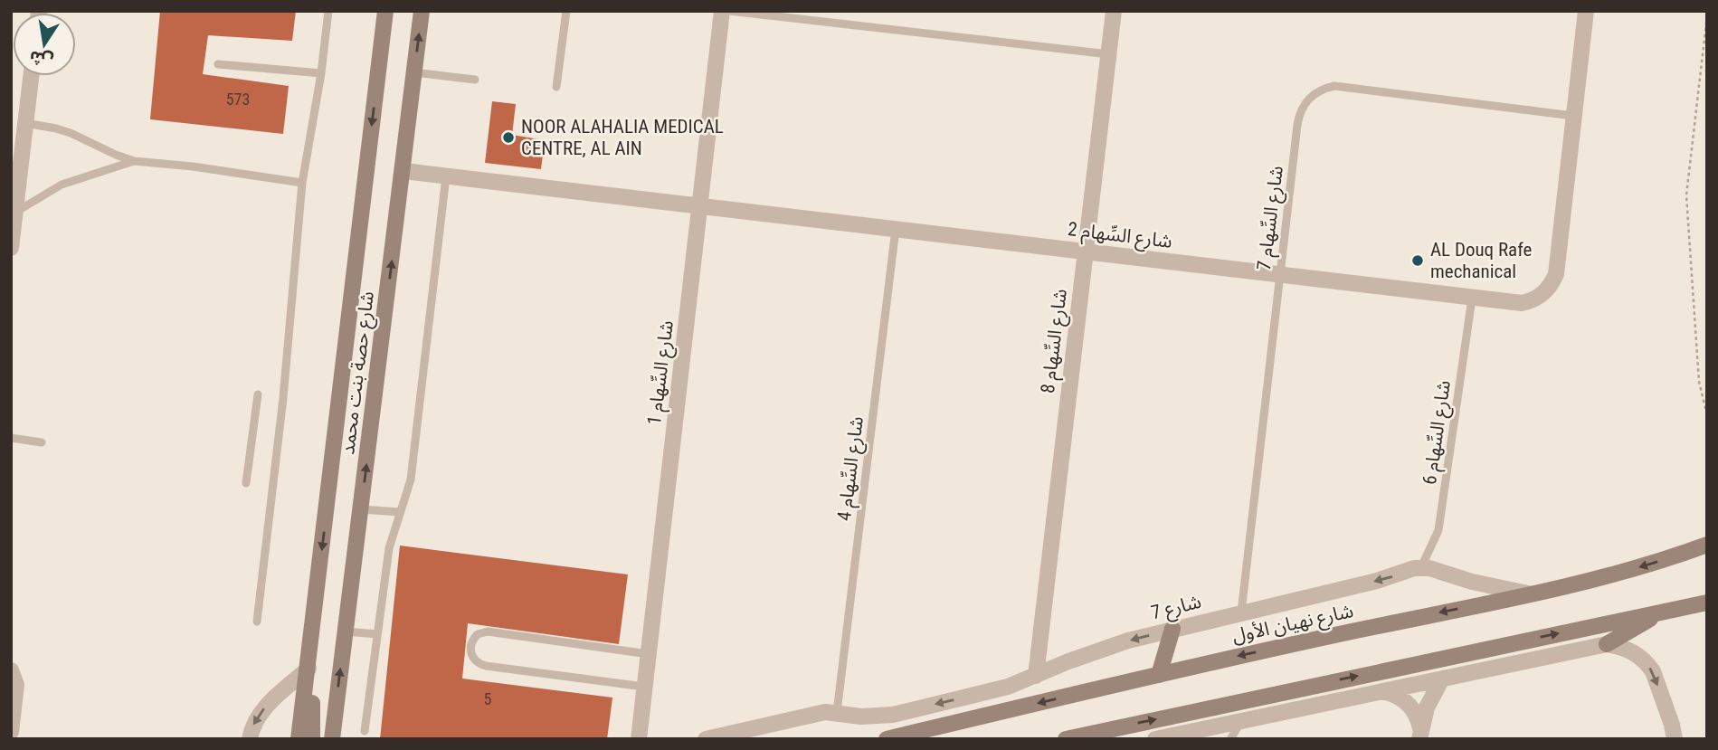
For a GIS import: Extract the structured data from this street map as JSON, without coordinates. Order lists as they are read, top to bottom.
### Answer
{
  "streets": {
    "main road": ["شارع حصة بنت محمد", "شارع نهيان الأول"],
    "street": [
      "شارع السِّهام 2",
      "شارع السِّهام 8",
      "شارع السِّهام 1",
      "شارع 7"
    ],
    "lane": ["شارع السِّهام 7", "شارع السِّهام 6", "شارع السِّهام 4"]
  },
  "crossings": [
    ["شارع السِّهام 7", "شارع السِّهام 2"],
    ["شارع السِّهام 7", "شارع 7"],
    ["شارع السِّهام 2", "شارع السِّهام 8"],
    ["شارع السِّهام 2", "شارع حصة بنت محمد"],
    ["شارع السِّهام 2", "شارع السِّهام 1"],
    ["شارع السِّهام 2", "شارع السِّهام 6"],
    ["شارع السِّهام 2", "شارع السِّهام 4"],
    ["شارع السِّهام 8", "شارع 7"],
    ["شارع السِّهام 6", "شارع 7"],
    ["شارع السِّهام 4", "شارع 7"]
  ],
  "places": ["NOOR ALAHALIA MEDICAL CENTRE, AL AIN", "AL Douq Rafe mechanical"],
  "house_numbers": ["573", "5"],
  "north": "bottom"
}
